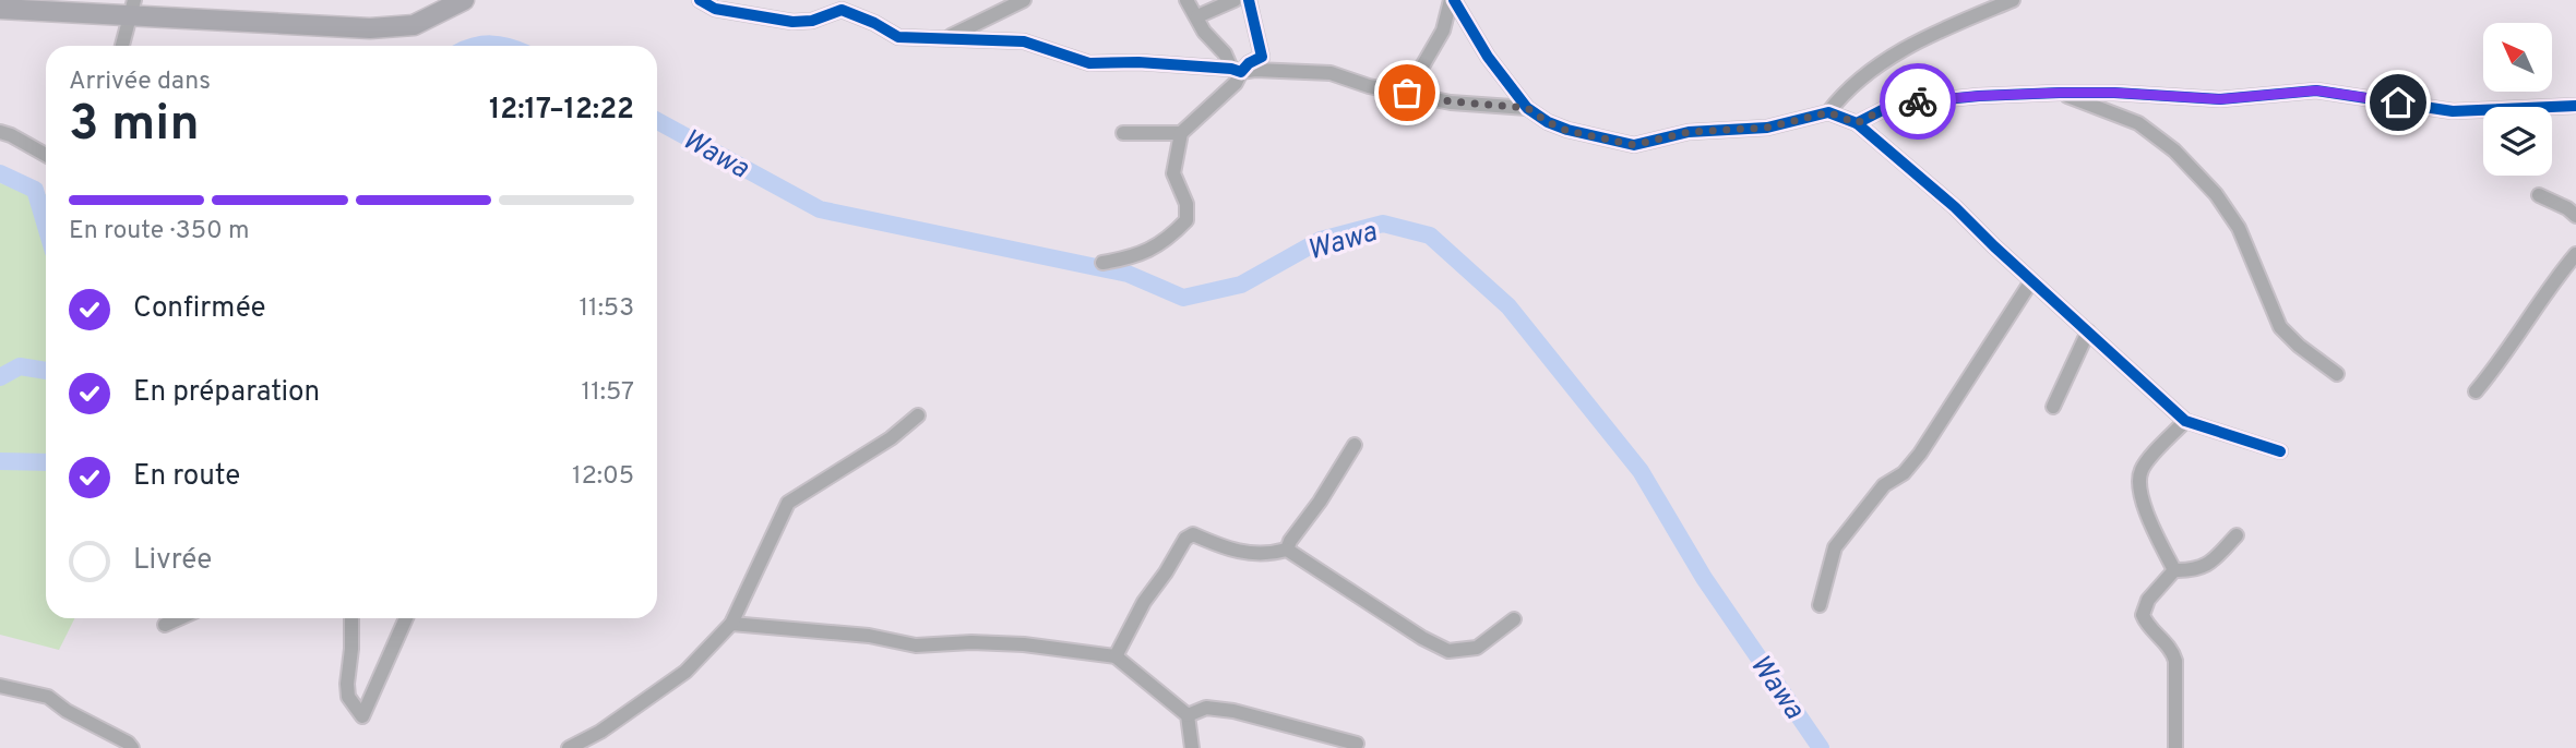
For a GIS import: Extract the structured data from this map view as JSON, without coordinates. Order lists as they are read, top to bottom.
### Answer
{
  "water": ["Wawa"],
  "north": "top left",
  "page": {
    "heading": ["3 min", "Arrivée dans", "12:17–12:22"],
    "bar": "En route · 350 m",
    "list": [
      ["Confirmée", "11:53"],
      ["En préparation", "11:57"],
      ["En route", "12:05"],
      "Livrée"
    ]
  }
}
